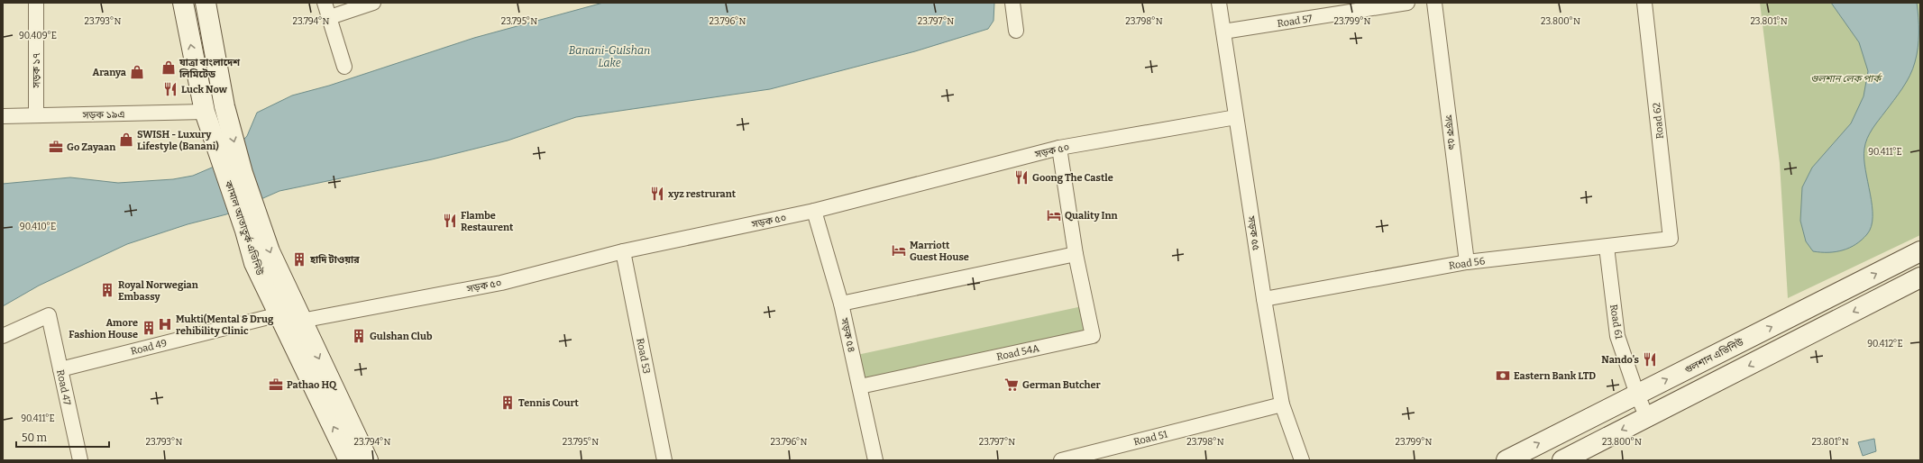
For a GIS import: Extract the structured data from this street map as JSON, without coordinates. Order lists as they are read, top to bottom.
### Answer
{
  "streets": {
    "main road": ["কামাল আতাতুর্ক এভিনিউ", "গুলশান এভিনিউ"],
    "street": [
      "Road 57",
      "সড়ক ১৭",
      "সড়ক ১৯এ",
      "Road 62",
      "সড়ক ৫৯",
      "সড়ক ৫০",
      "সড়ক ৫৫",
      "Road 56",
      "Road 61",
      "সড়ক ৫৪",
      "Road 49",
      "Road 54A",
      "Road 53",
      "Road 47",
      "Road 51"
    ]
  },
  "crossings": [
    ["Road 57", "সড়ক ৫৫"],
    ["সড়ক ১৭", "সড়ক ১৯এ"],
    ["সড়ক ১৯এ", "কামাল আতাতুর্ক এভিনিউ"],
    ["Road 62", "Road 56"],
    ["সড়ক ৫৯", "Road 56"],
    ["সড়ক ৫০", "কামাল আতাতুর্ক এভিনিউ"],
    ["সড়ক ৫০", "সড়ক ৫৫"],
    ["সড়ক ৫০", "সড়ক ৫৪"],
    ["সড়ক ৫০", "Road 49"],
    ["সড়ক ৫০", "Road 54A"],
    ["সড়ক ৫০", "Road 53"],
    ["কামাল আতাতুর্ক এভিনিউ", "Road 49"],
    ["সড়ক ৫৫", "Road 56"],
    ["সড়ক ৫৫", "Road 51"],
    ["Road 56", "Road 61"],
    ["Road 61", "গুলশান এভিনিউ"],
    ["সড়ক ৫৪", "Road 54A"],
    ["Road 49", "Road 47"]
  ],
  "water": ["Banani-Gulshan Lake"],
  "parks": ["গুলশান লেক পার্ক"],
  "places": {
    "shop": ["যাত্রা বাংলাদেশ লিমিটেড", "Aranya", "SWISH - Luxury Lifestyle (Banani)"],
    "restaurant": [
      "Luck Now",
      "Goong The Castle",
      "xyz restrurant",
      "Flambe Restaurent",
      "Nando's"
    ],
    "office": ["Go Zayaan", "Pathao HQ"],
    "hotel": ["Quality Inn", "Marriott Guest House"],
    "building": [
      "হাদি টাওয়ার",
      "Royal Norwegian Embassy",
      "Amore Fashion House",
      "Gulshan Club",
      "Tennis Court"
    ],
    "hospital": ["Mukti(Mental & Drug rehibility Clinic"],
    "bank": ["Eastern Bank LTD"],
    "supermarket": ["German Butcher"]
  },
  "scale_bar": "50 m",
  "coordinates": [
    "23.793°N",
    "23.794°N",
    "23.795°N",
    "23.796°N",
    "23.797°N",
    "23.798°N",
    "23.799°N",
    "23.800°N",
    "23.801°N",
    "90.409°E",
    "90.411°E",
    "90.410°E",
    "90.412°E"
  ]
}
